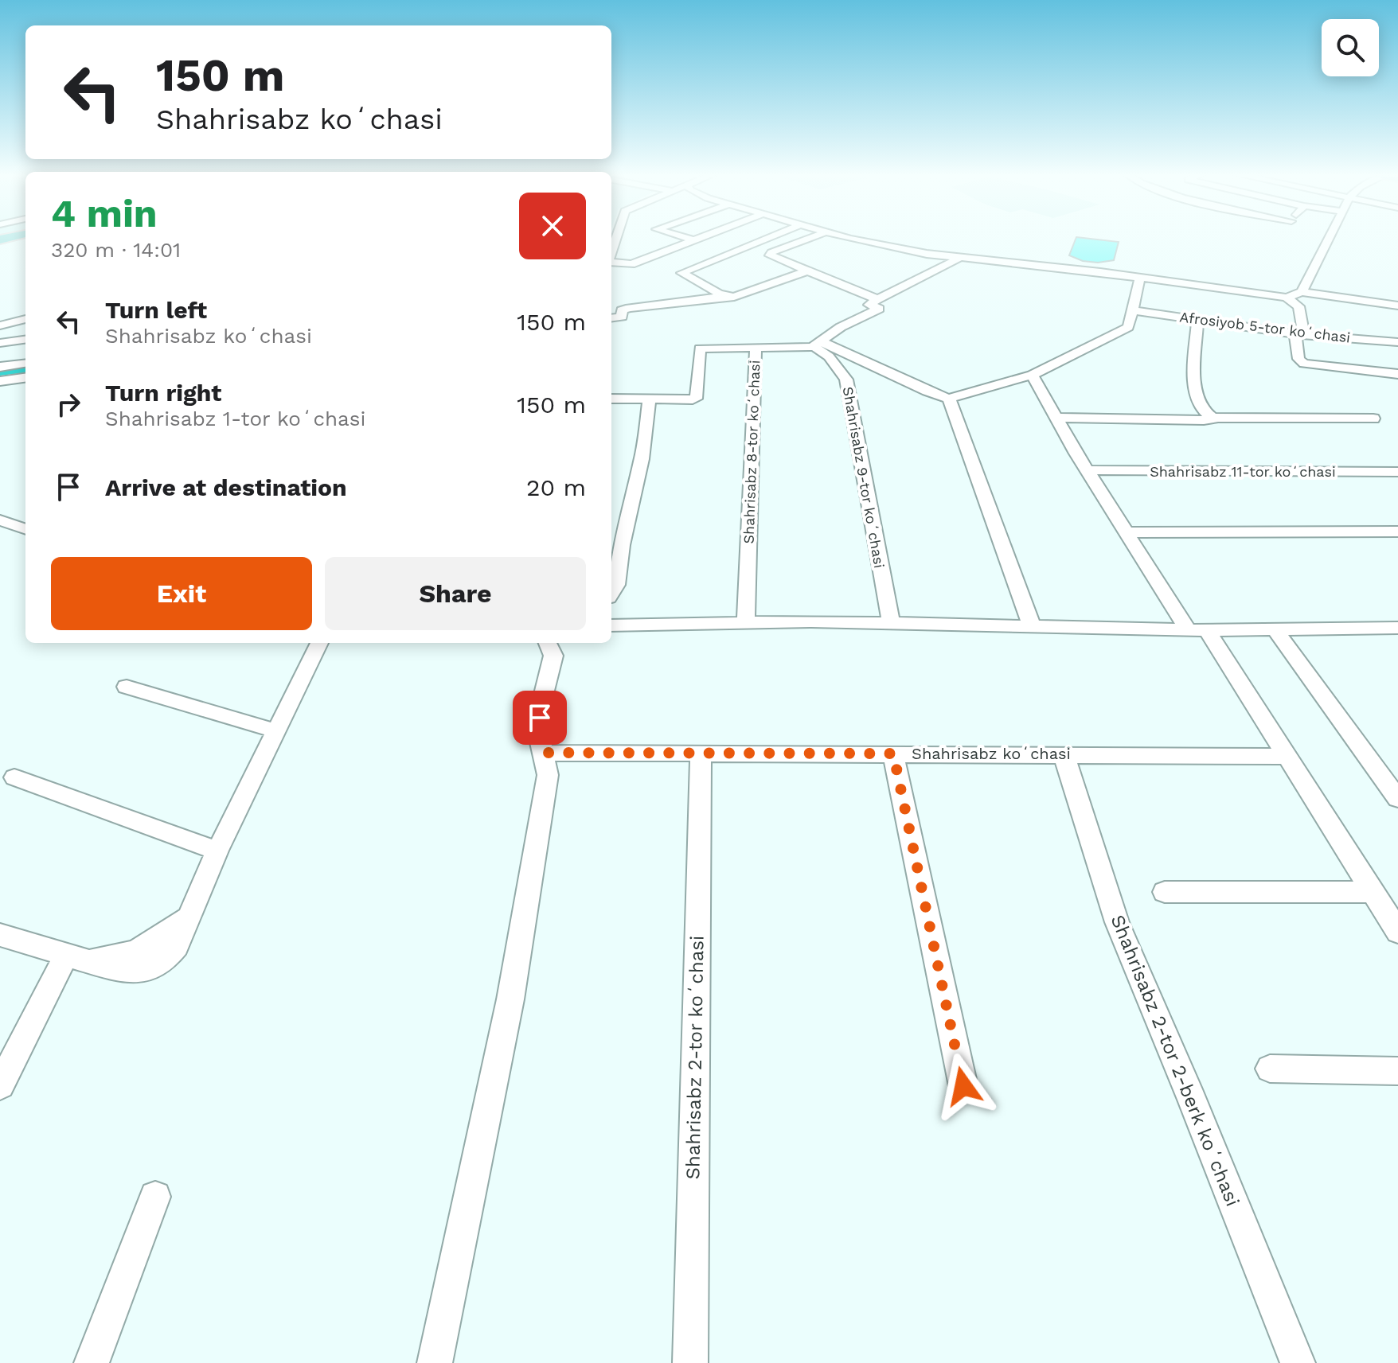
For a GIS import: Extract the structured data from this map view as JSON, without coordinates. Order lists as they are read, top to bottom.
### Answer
{
  "streets": {
    "street": [
      "Afrosiyob 5-tor koʻchasi",
      "Shahrisabz 8-tor koʻchasi",
      "Shahrisabz 11-tor koʻchasi",
      "Shahrisabz 9-tor koʻchasi",
      "Shahrisabz koʻchasi",
      "Shahrisabz 2-tor koʻchasi",
      "Shahrisabz 2-tor 2-berk koʻchasi"
    ]
  },
  "crossings": [
    ["Shahrisabz 8-tor koʻchasi", "Shahrisabz 9-tor koʻchasi"],
    ["Shahrisabz koʻchasi", "Shahrisabz 2-tor koʻchasi"],
    ["Shahrisabz koʻchasi", "Shahrisabz 2-tor 2-berk koʻchasi"]
  ],
  "page": {
    "turn": ["150 m", "Shahrisabz koʻchasi"],
    "heading": ["4 min", "320 m · 14:01"],
    "list": [
      {
        "name": "Turn left",
        "note": "Shahrisabz koʻchasi",
        "value": "150 m"
      },
      {
        "name": "Turn right",
        "note": "Shahrisabz 1-tor koʻchasi",
        "value": "150 m"
      },
      {
        "name": "Arrive at destination",
        "value": "20 m"
      }
    ],
    "buttons": ["Exit", "Share"]
  }
}
